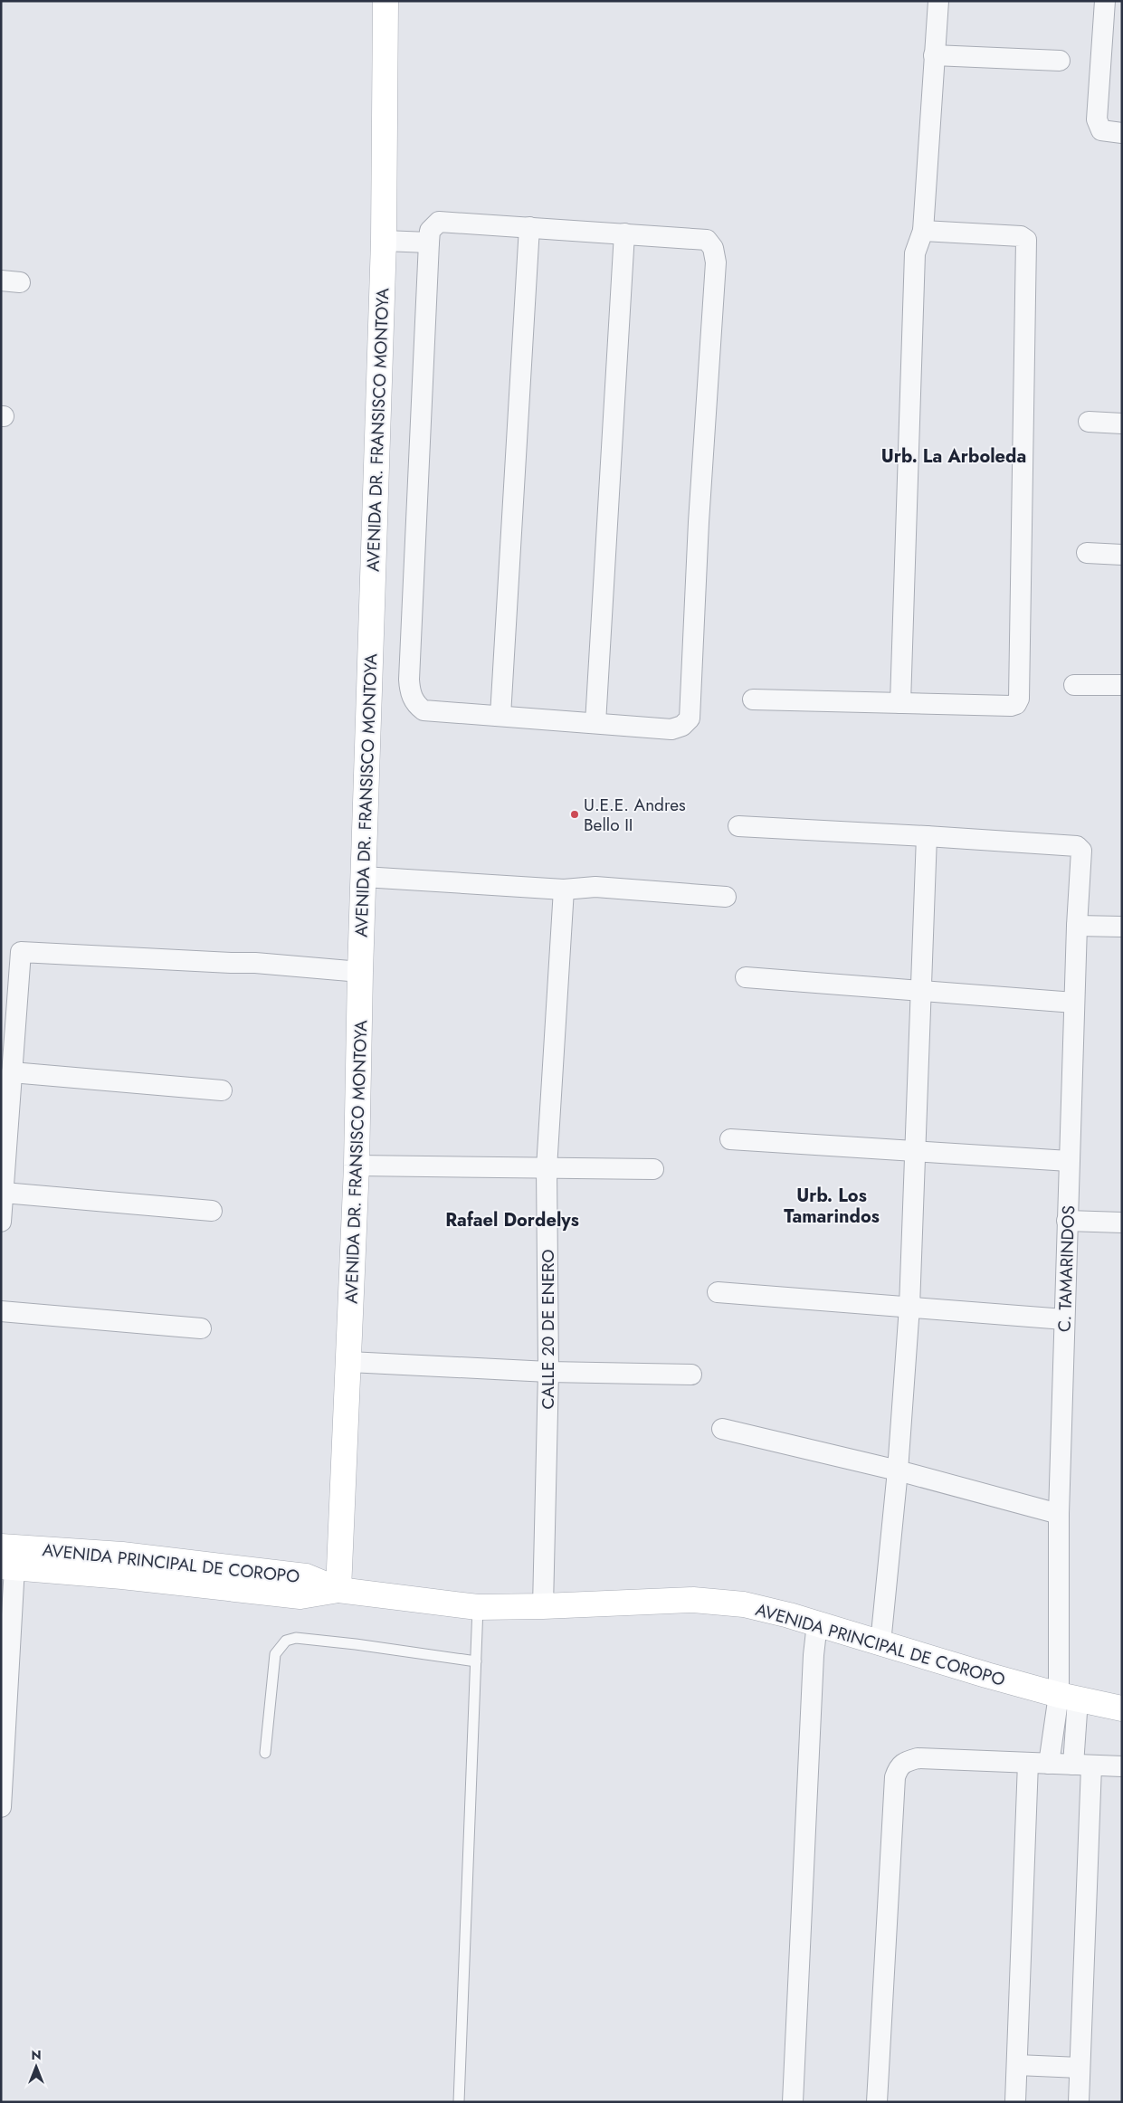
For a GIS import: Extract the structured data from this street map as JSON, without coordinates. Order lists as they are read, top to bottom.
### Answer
{
  "streets": {
    "main road": ["AVENIDA DR. FRANSISCO MONTOYA", "AVENIDA PRINCIPAL DE COROPO"],
    "street": ["C. TAMARINDOS", "CALLE 20 DE ENERO"]
  },
  "crossings": [
    ["AVENIDA DR. FRANSISCO MONTOYA", "AVENIDA PRINCIPAL DE COROPO"],
    ["C. TAMARINDOS", "AVENIDA PRINCIPAL DE COROPO"],
    ["CALLE 20 DE ENERO", "AVENIDA PRINCIPAL DE COROPO"]
  ],
  "districts": ["Urb. La Arboleda", "Urb. Los Tamarindos", "Rafael Dordelys"],
  "places": ["U.E.E. Andres Bello II"],
  "north": "top"
}
